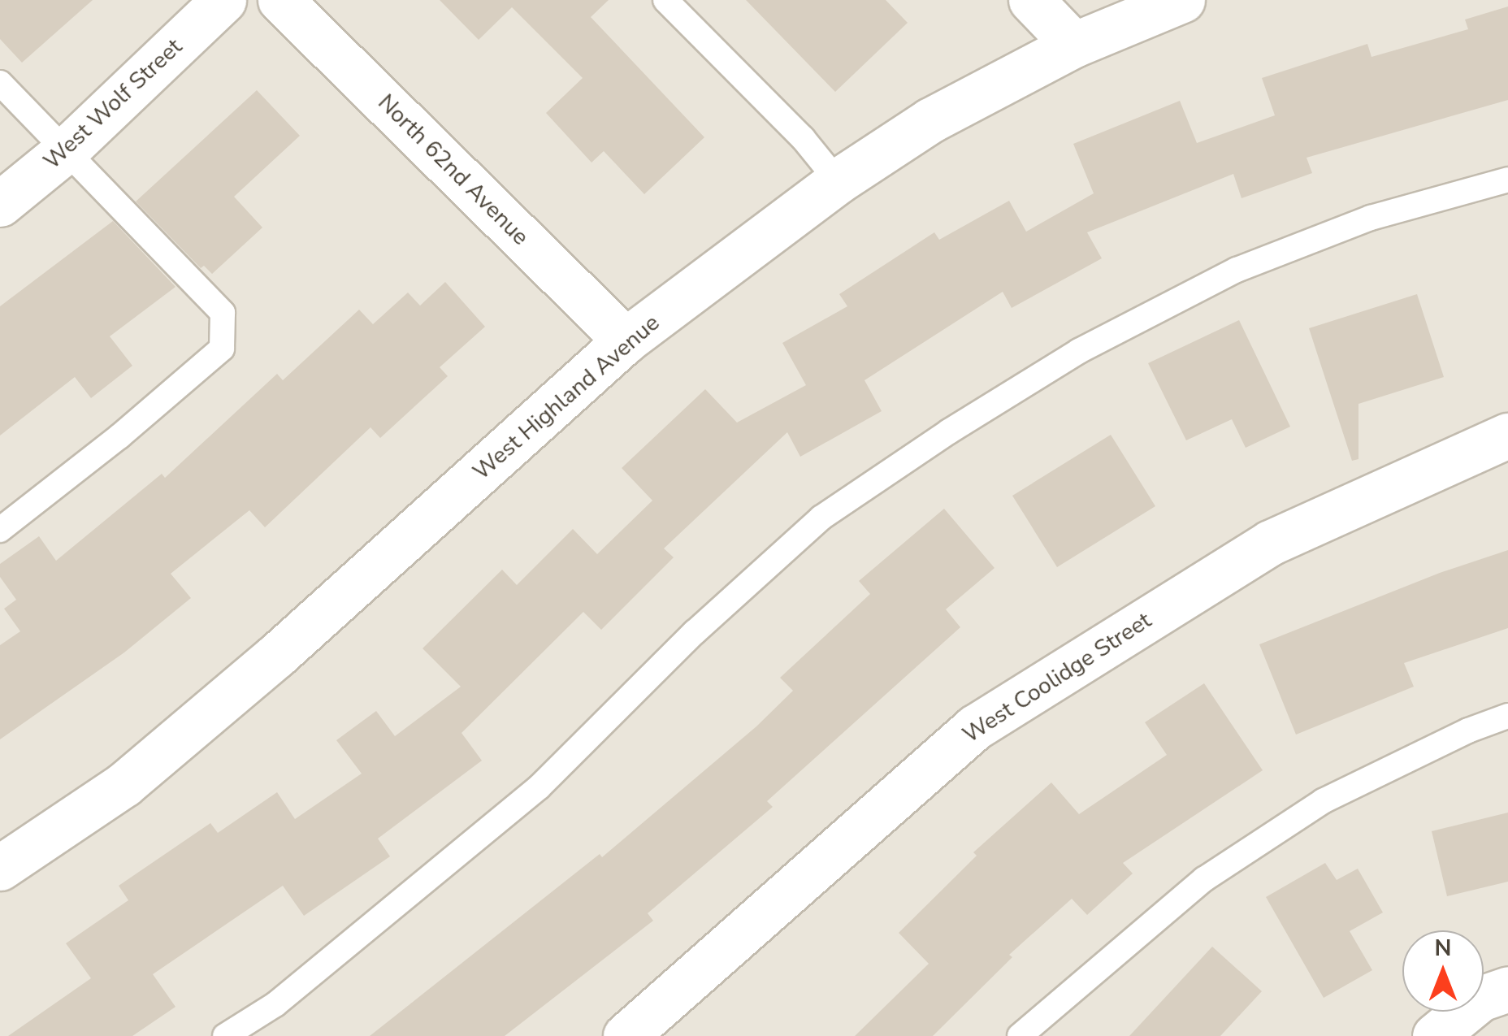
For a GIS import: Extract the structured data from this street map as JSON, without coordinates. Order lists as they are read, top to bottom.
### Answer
{
  "streets": {
    "street": [
      "West Wolf Street",
      "North 62nd Avenue",
      "West Highland Avenue",
      "West Coolidge Street"
    ]
  },
  "crossings": [
    ["North 62nd Avenue", "West Highland Avenue"]
  ],
  "north": "top"
}
